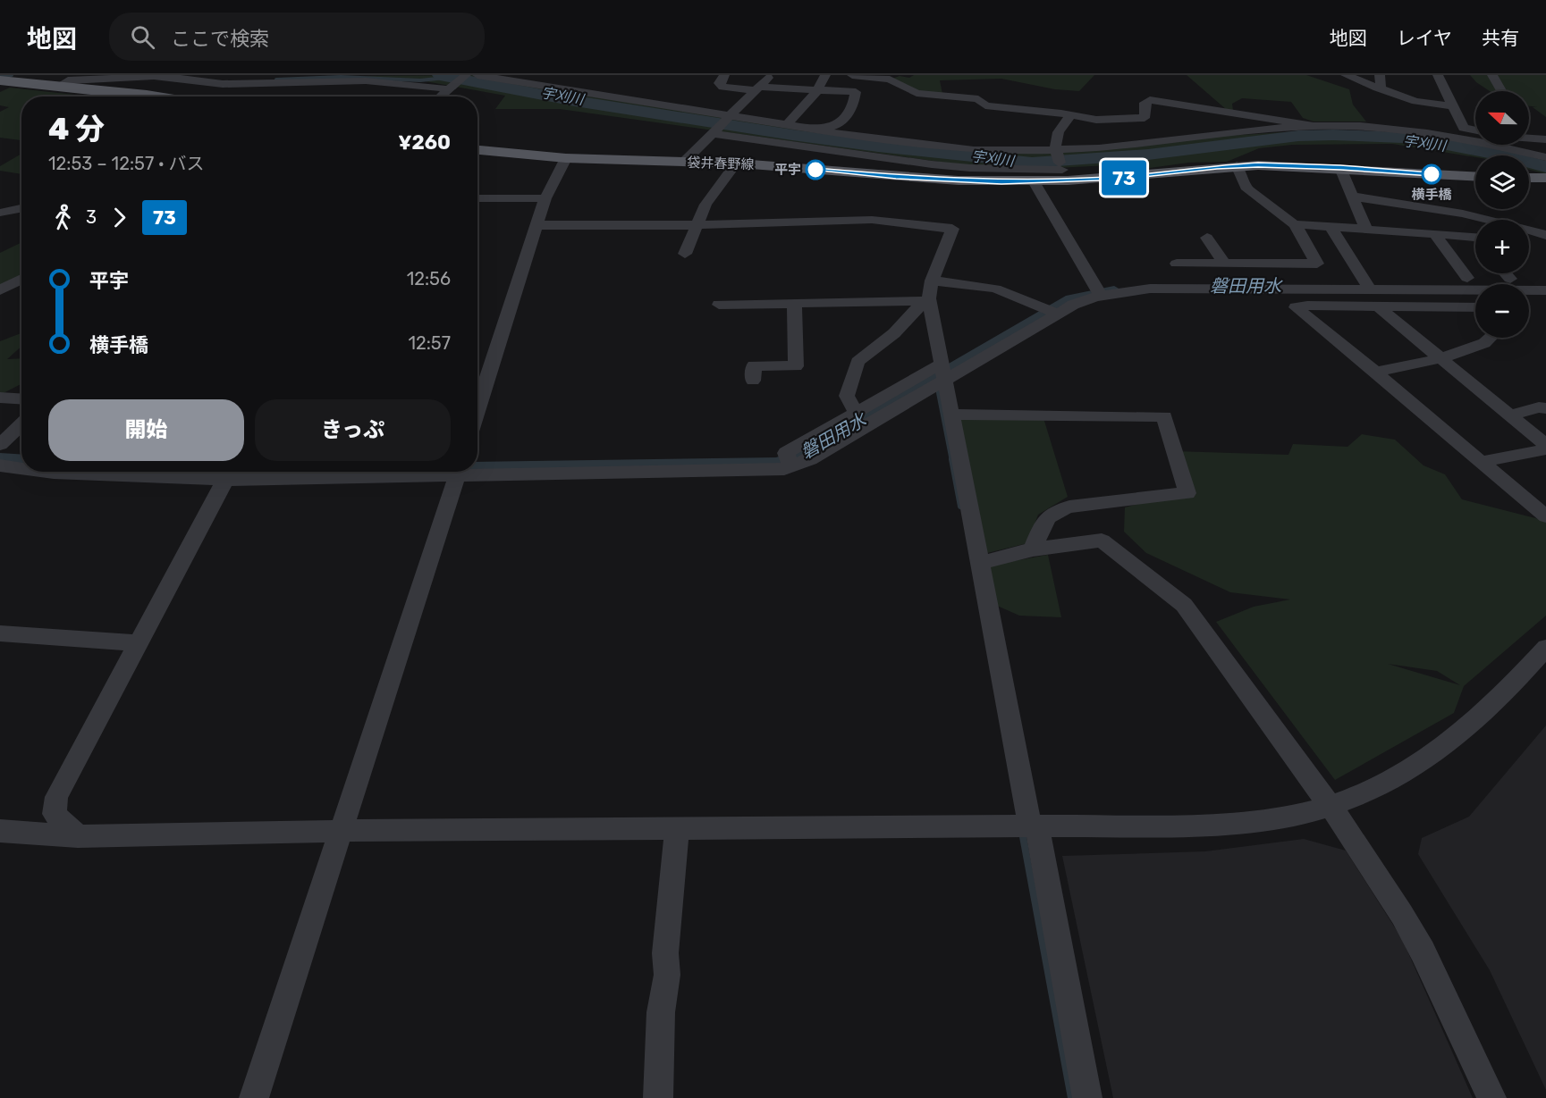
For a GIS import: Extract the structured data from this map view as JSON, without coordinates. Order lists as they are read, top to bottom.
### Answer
{
  "streets": {
    "main road": ["袋井春野線"]
  },
  "water": ["宇刈川", "磐田用水"],
  "places": ["平宇", "横手橋"],
  "lines": ["bus line 73"],
  "north": "left",
  "page": {
    "header": "地図",
    "search": "ここで検索",
    "nav": ["地図", "レイヤ", "共有"],
    "on_map": "73",
    "map_buttons": ["+", "−"],
    "heading": ["4 分", "12:53 – 12:57 · バス", "¥260"],
    "legs": ["3", "73"],
    "list": [
      {
        "name": "平宇",
        "value": "12:56"
      },
      {
        "name": "横手橋",
        "value": "12:57"
      }
    ],
    "buttons": ["開始", "きっぷ"]
  }
}
